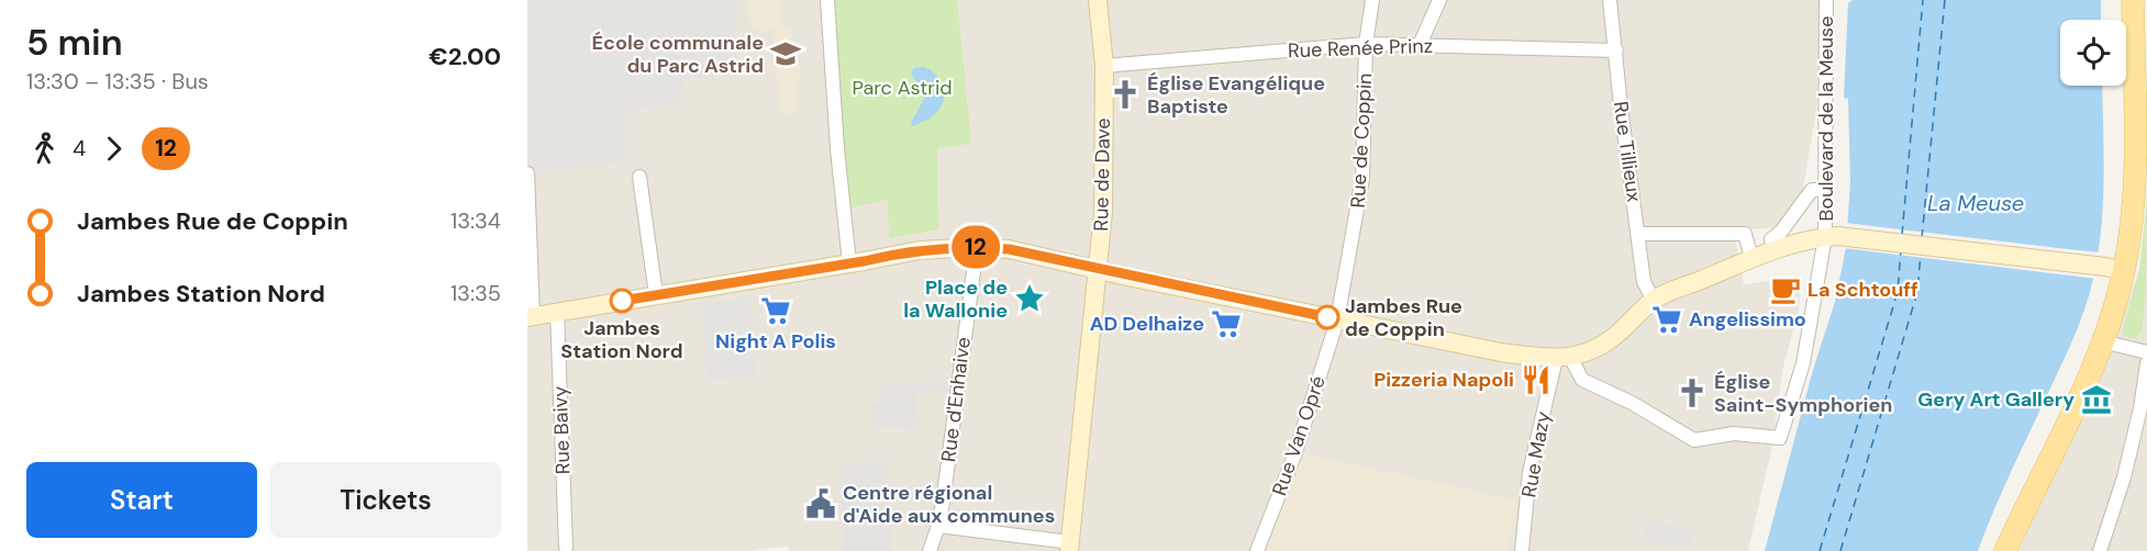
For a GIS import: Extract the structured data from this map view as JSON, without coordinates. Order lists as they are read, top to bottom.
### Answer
{
  "streets": {
    "main road": ["Rue de Dave"],
    "street": [
      "Rue Renée Prinz",
      "Boulevard de la Meuse",
      "Rue de Coppin",
      "Rue Tillieux",
      "Rue d'Enhaive",
      "Rue Baivy",
      "Rue Van Opré",
      "Rue Mazy"
    ]
  },
  "crossings": [
    ["Rue Renée Prinz", "Rue de Coppin"],
    ["Rue Renée Prinz", "Rue Tillieux"],
    ["Rue Renée Prinz", "Rue de Dave"],
    ["Boulevard de la Meuse", "Rue Mazy"],
    ["Rue de Coppin", "Rue Van Opré"]
  ],
  "water": ["La Meuse"],
  "parks": ["Parc Astrid"],
  "places": {
    "school or university": ["École communale du Parc Astrid"],
    "church": ["Église Evangélique Baptiste", "Église Saint-Symphorien"],
    "cafe": ["La Schtouff"],
    "place": ["Place de la Wallonie"],
    "other": ["Jambes Station Nord", "Jambes Rue de Coppin"],
    "supermarket": ["Night A Polis", "Angelissimo", "AD Delhaize"],
    "restaurant": ["Pizzeria Napoli"],
    "museum": ["Gery Art Gallery"],
    "public building": ["Centre régional d'Aide aux communes"]
  },
  "lines": ["bus line 12"],
  "page": {
    "heading": ["5 min", "13:30 – 13:35 · Bus", "€2.00"],
    "on_map": "12",
    "legs": ["4", "12"],
    "list": [
      {
        "name": "Jambes Rue de Coppin",
        "value": "13:34"
      },
      {
        "name": "Jambes Station Nord",
        "value": "13:35"
      }
    ],
    "buttons": ["Start", "Tickets"]
  }
}
